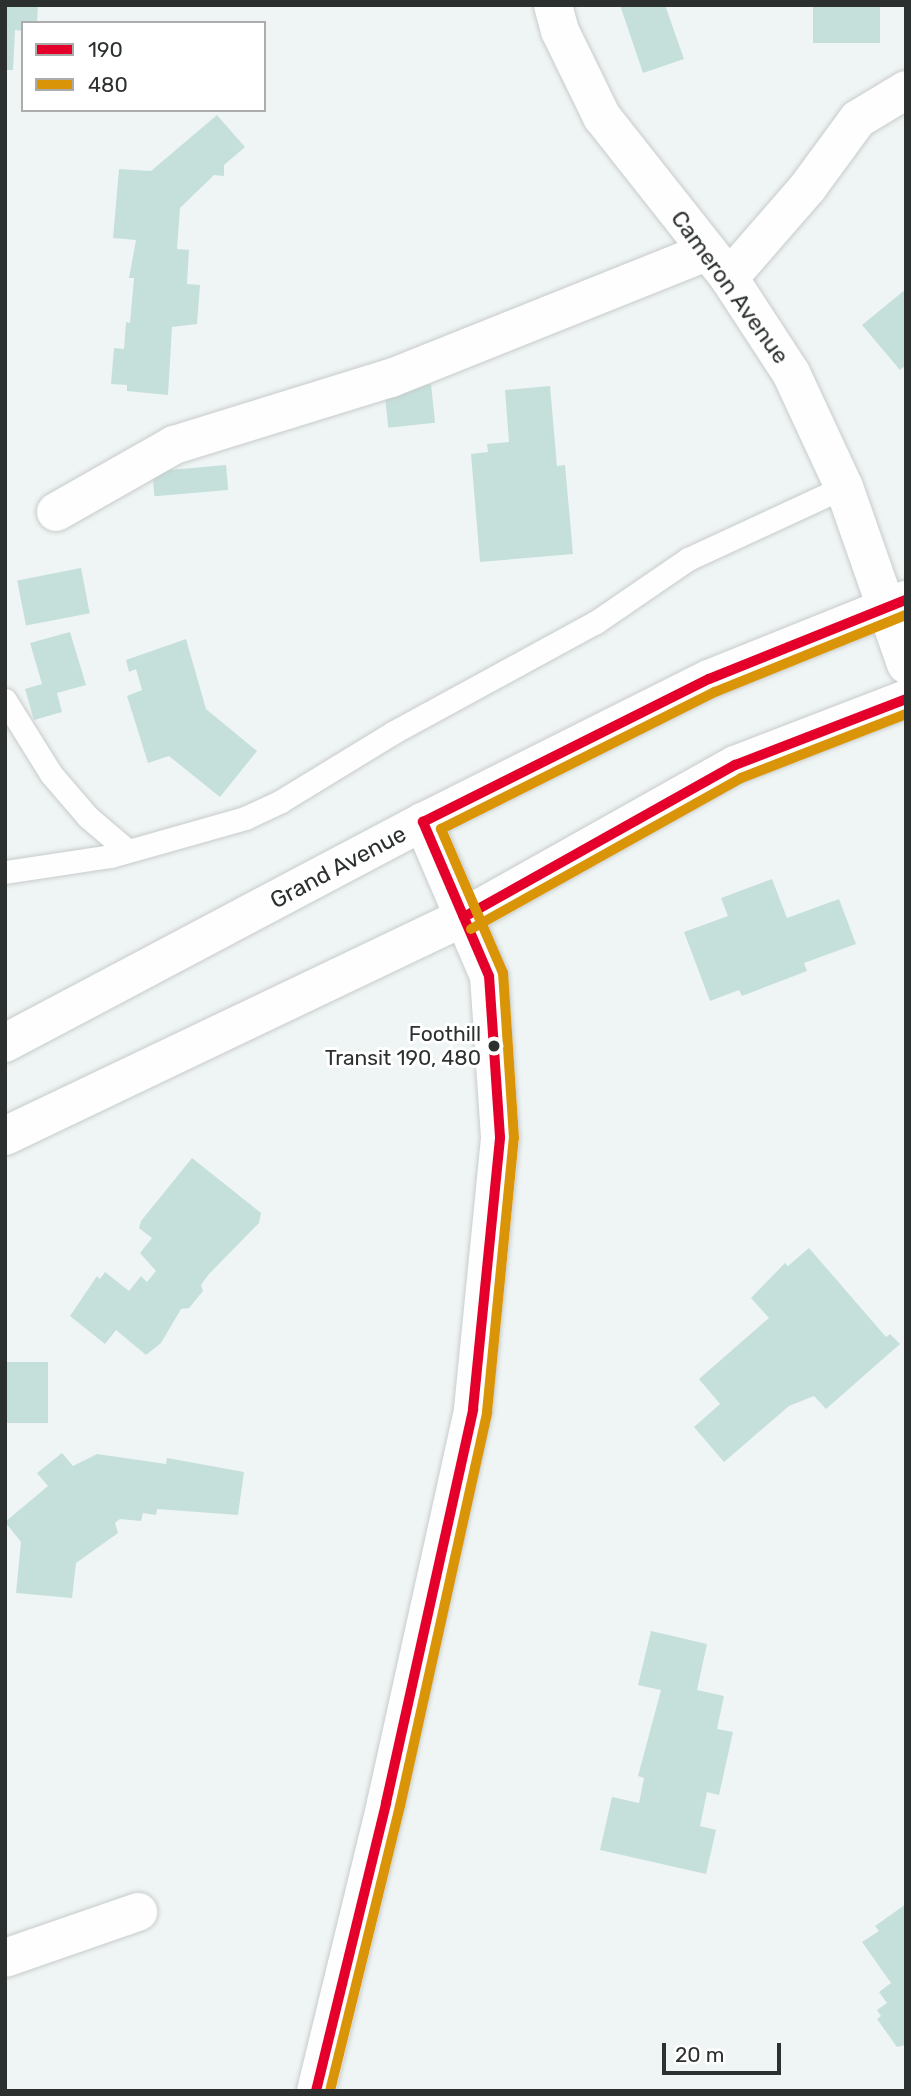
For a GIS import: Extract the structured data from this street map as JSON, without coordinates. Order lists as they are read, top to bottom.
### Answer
{
  "streets": {
    "main road": ["Cameron Avenue", "Grand Avenue"]
  },
  "crossings": [
    ["Cameron Avenue", "Grand Avenue"]
  ],
  "places": ["Foothill Transit 190, 480"],
  "lines": ["transit line 190", "transit line 480"],
  "legend": ["190", "480"],
  "scale_bar": "20 m"
}
